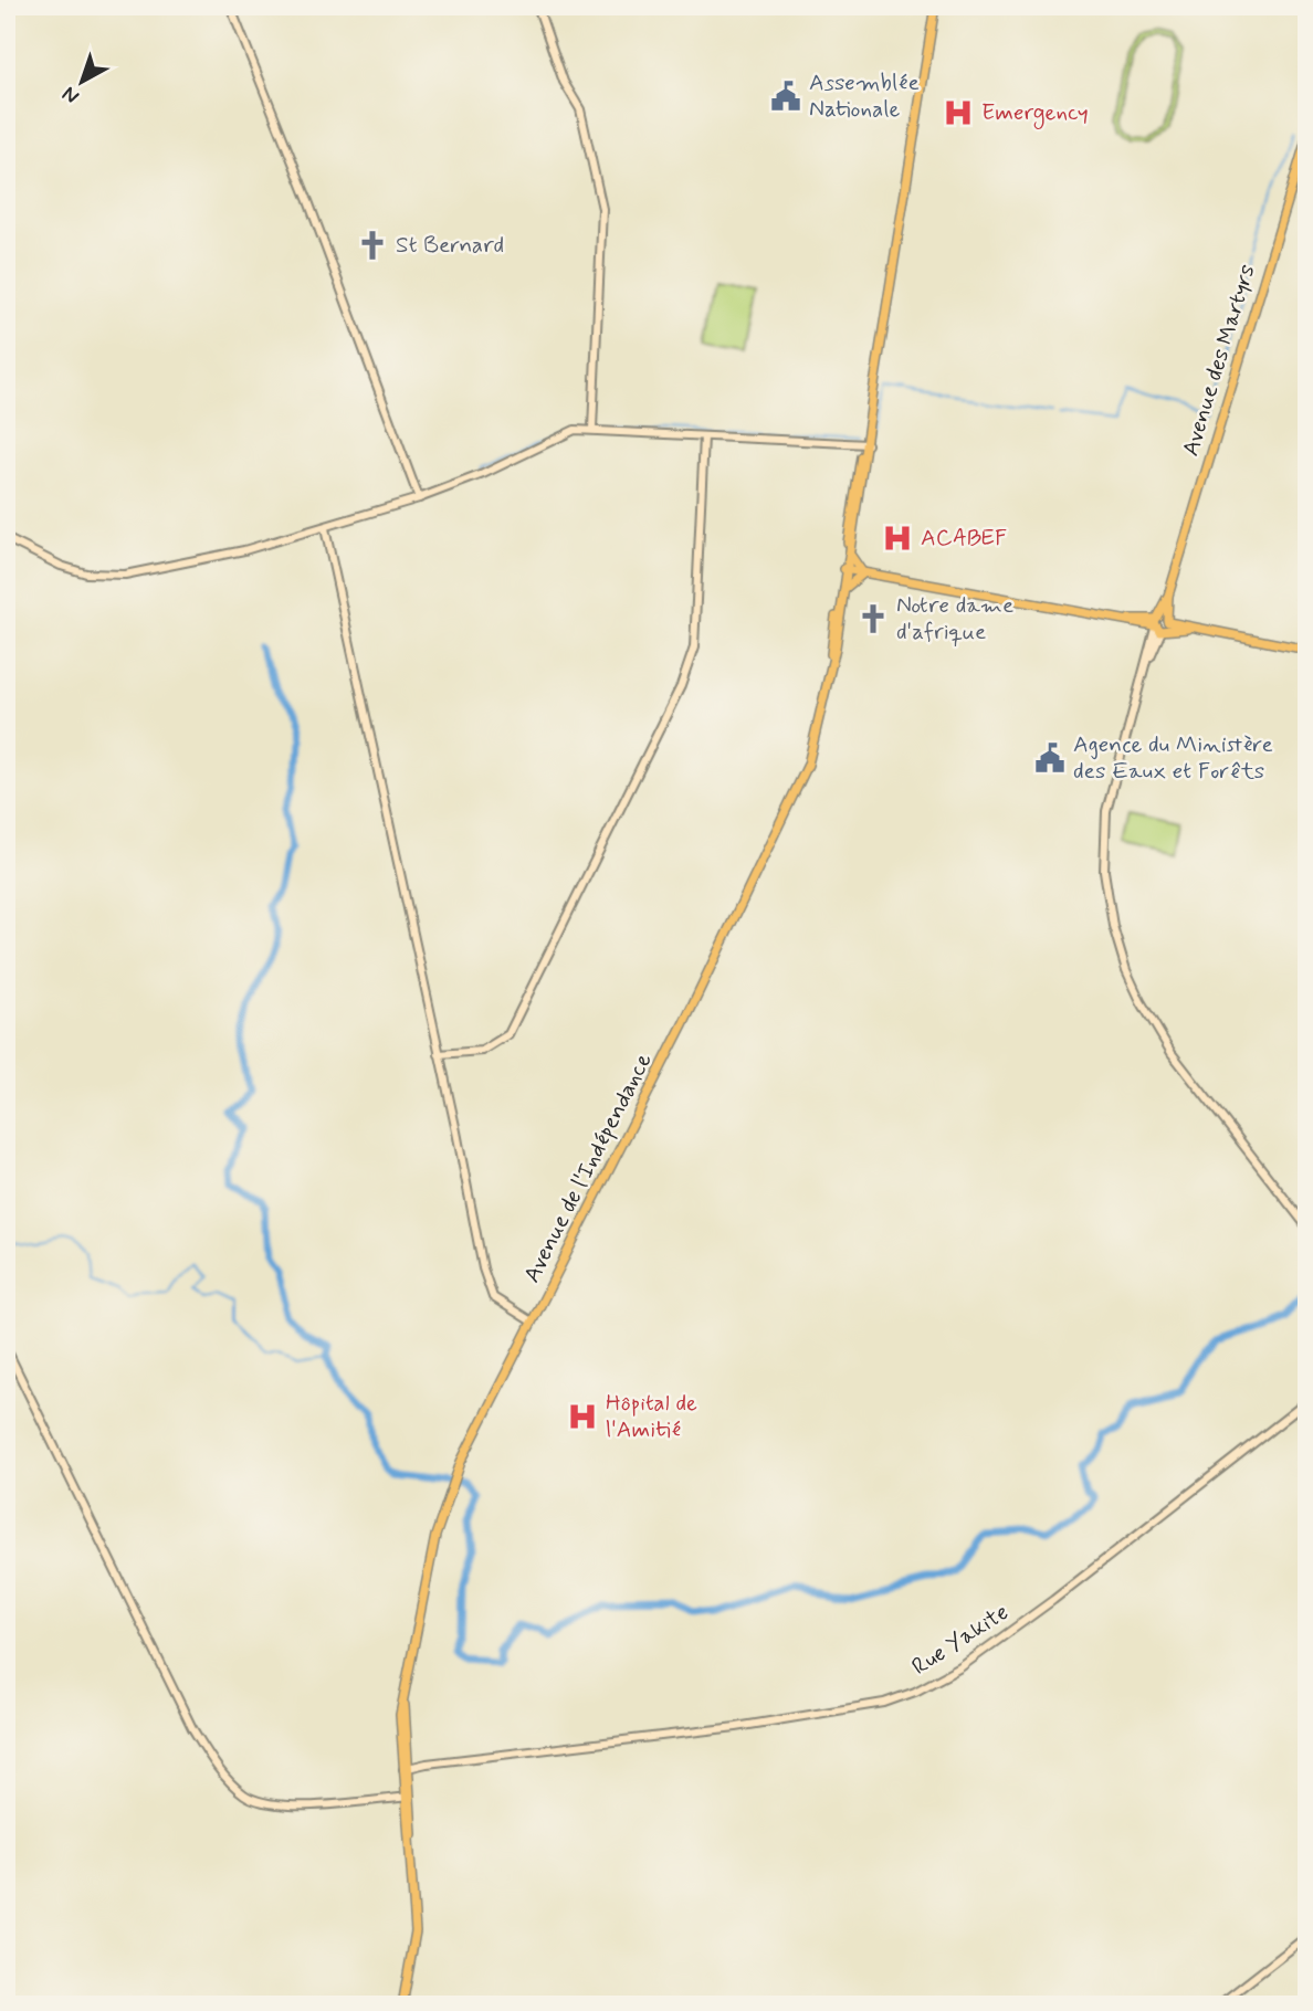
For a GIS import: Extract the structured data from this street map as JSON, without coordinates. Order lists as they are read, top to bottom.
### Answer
{
  "streets": {
    "main road": ["Avenue des Martyrs", "Avenue de l'Indépendance"],
    "street": ["Rue Yakite"]
  },
  "crossings": [
    ["Avenue de l'Indépendance", "Rue Yakite"]
  ],
  "places": {
    "public building": ["Assemblée Nationale", "Agence du Ministère des Eaux et Forêts"],
    "hospital": ["Emergency", "ACABEF", "Hôpital de l'Amitié"],
    "church": ["St Bernard", "Notre dame d'afrique"]
  },
  "north": "bottom left"
}
